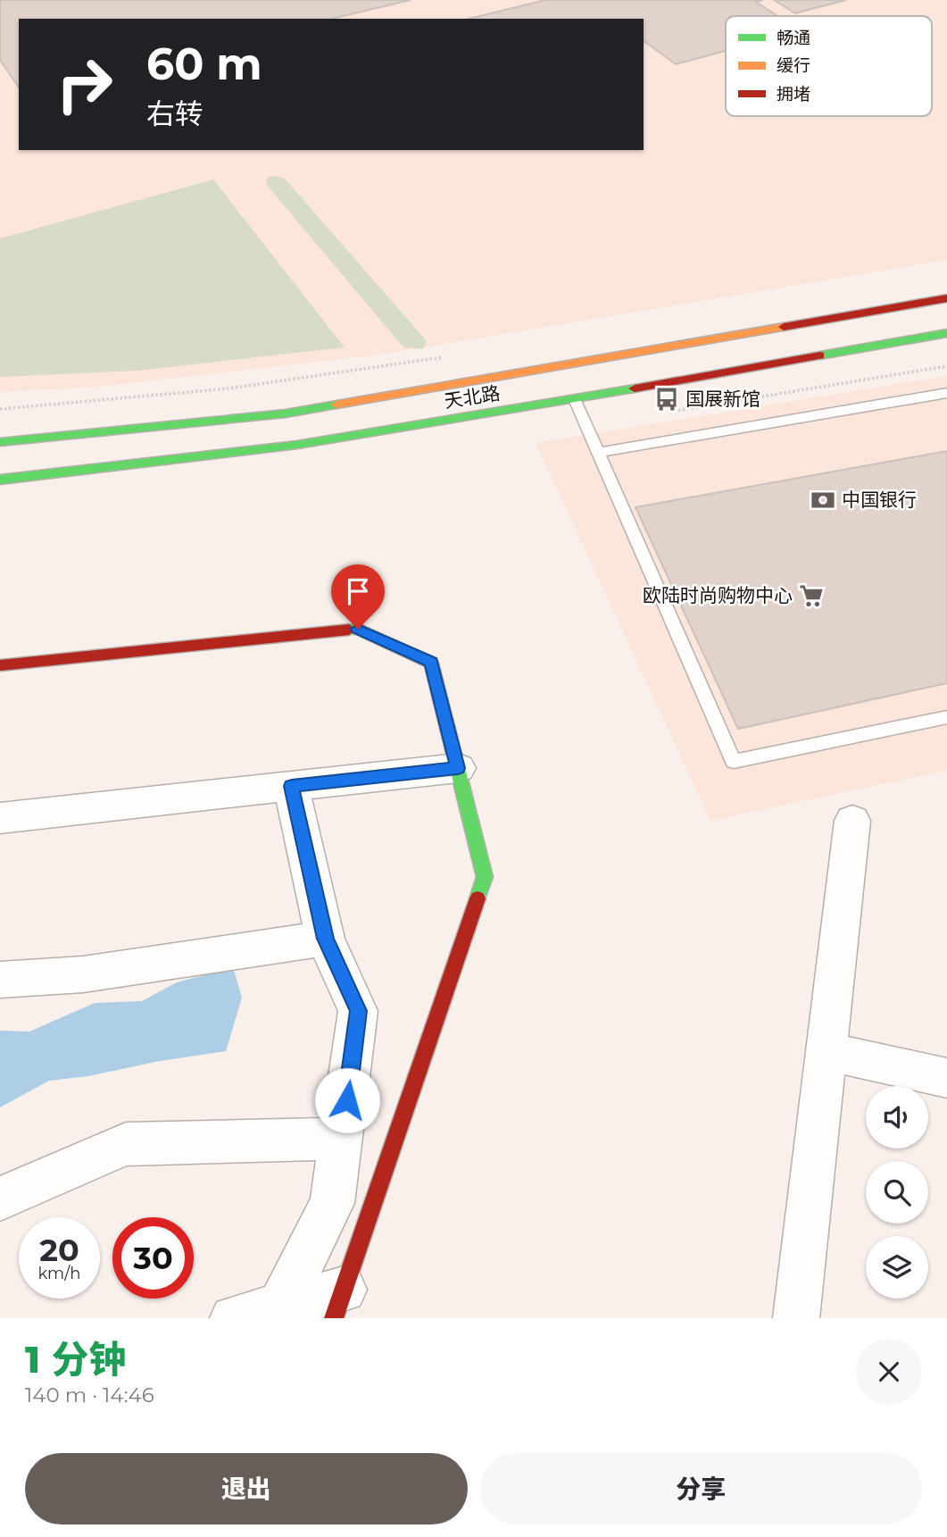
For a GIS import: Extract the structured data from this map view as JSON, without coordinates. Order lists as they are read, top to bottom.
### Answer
{
  "streets": {
    "main road": ["天北路"]
  },
  "places": {
    "bus stop": ["国展新馆"],
    "bank": ["中国银行"],
    "supermarket": ["欧陆时尚购物中心"]
  },
  "legend": ["畅通", "缓行", "拥堵"],
  "page": {
    "turn": ["60 m", "右转"],
    "speed": "20 km/h",
    "limit": "30",
    "heading": ["1 分钟", "140 m · 14:46"],
    "buttons": ["退出", "分享"]
  }
}
